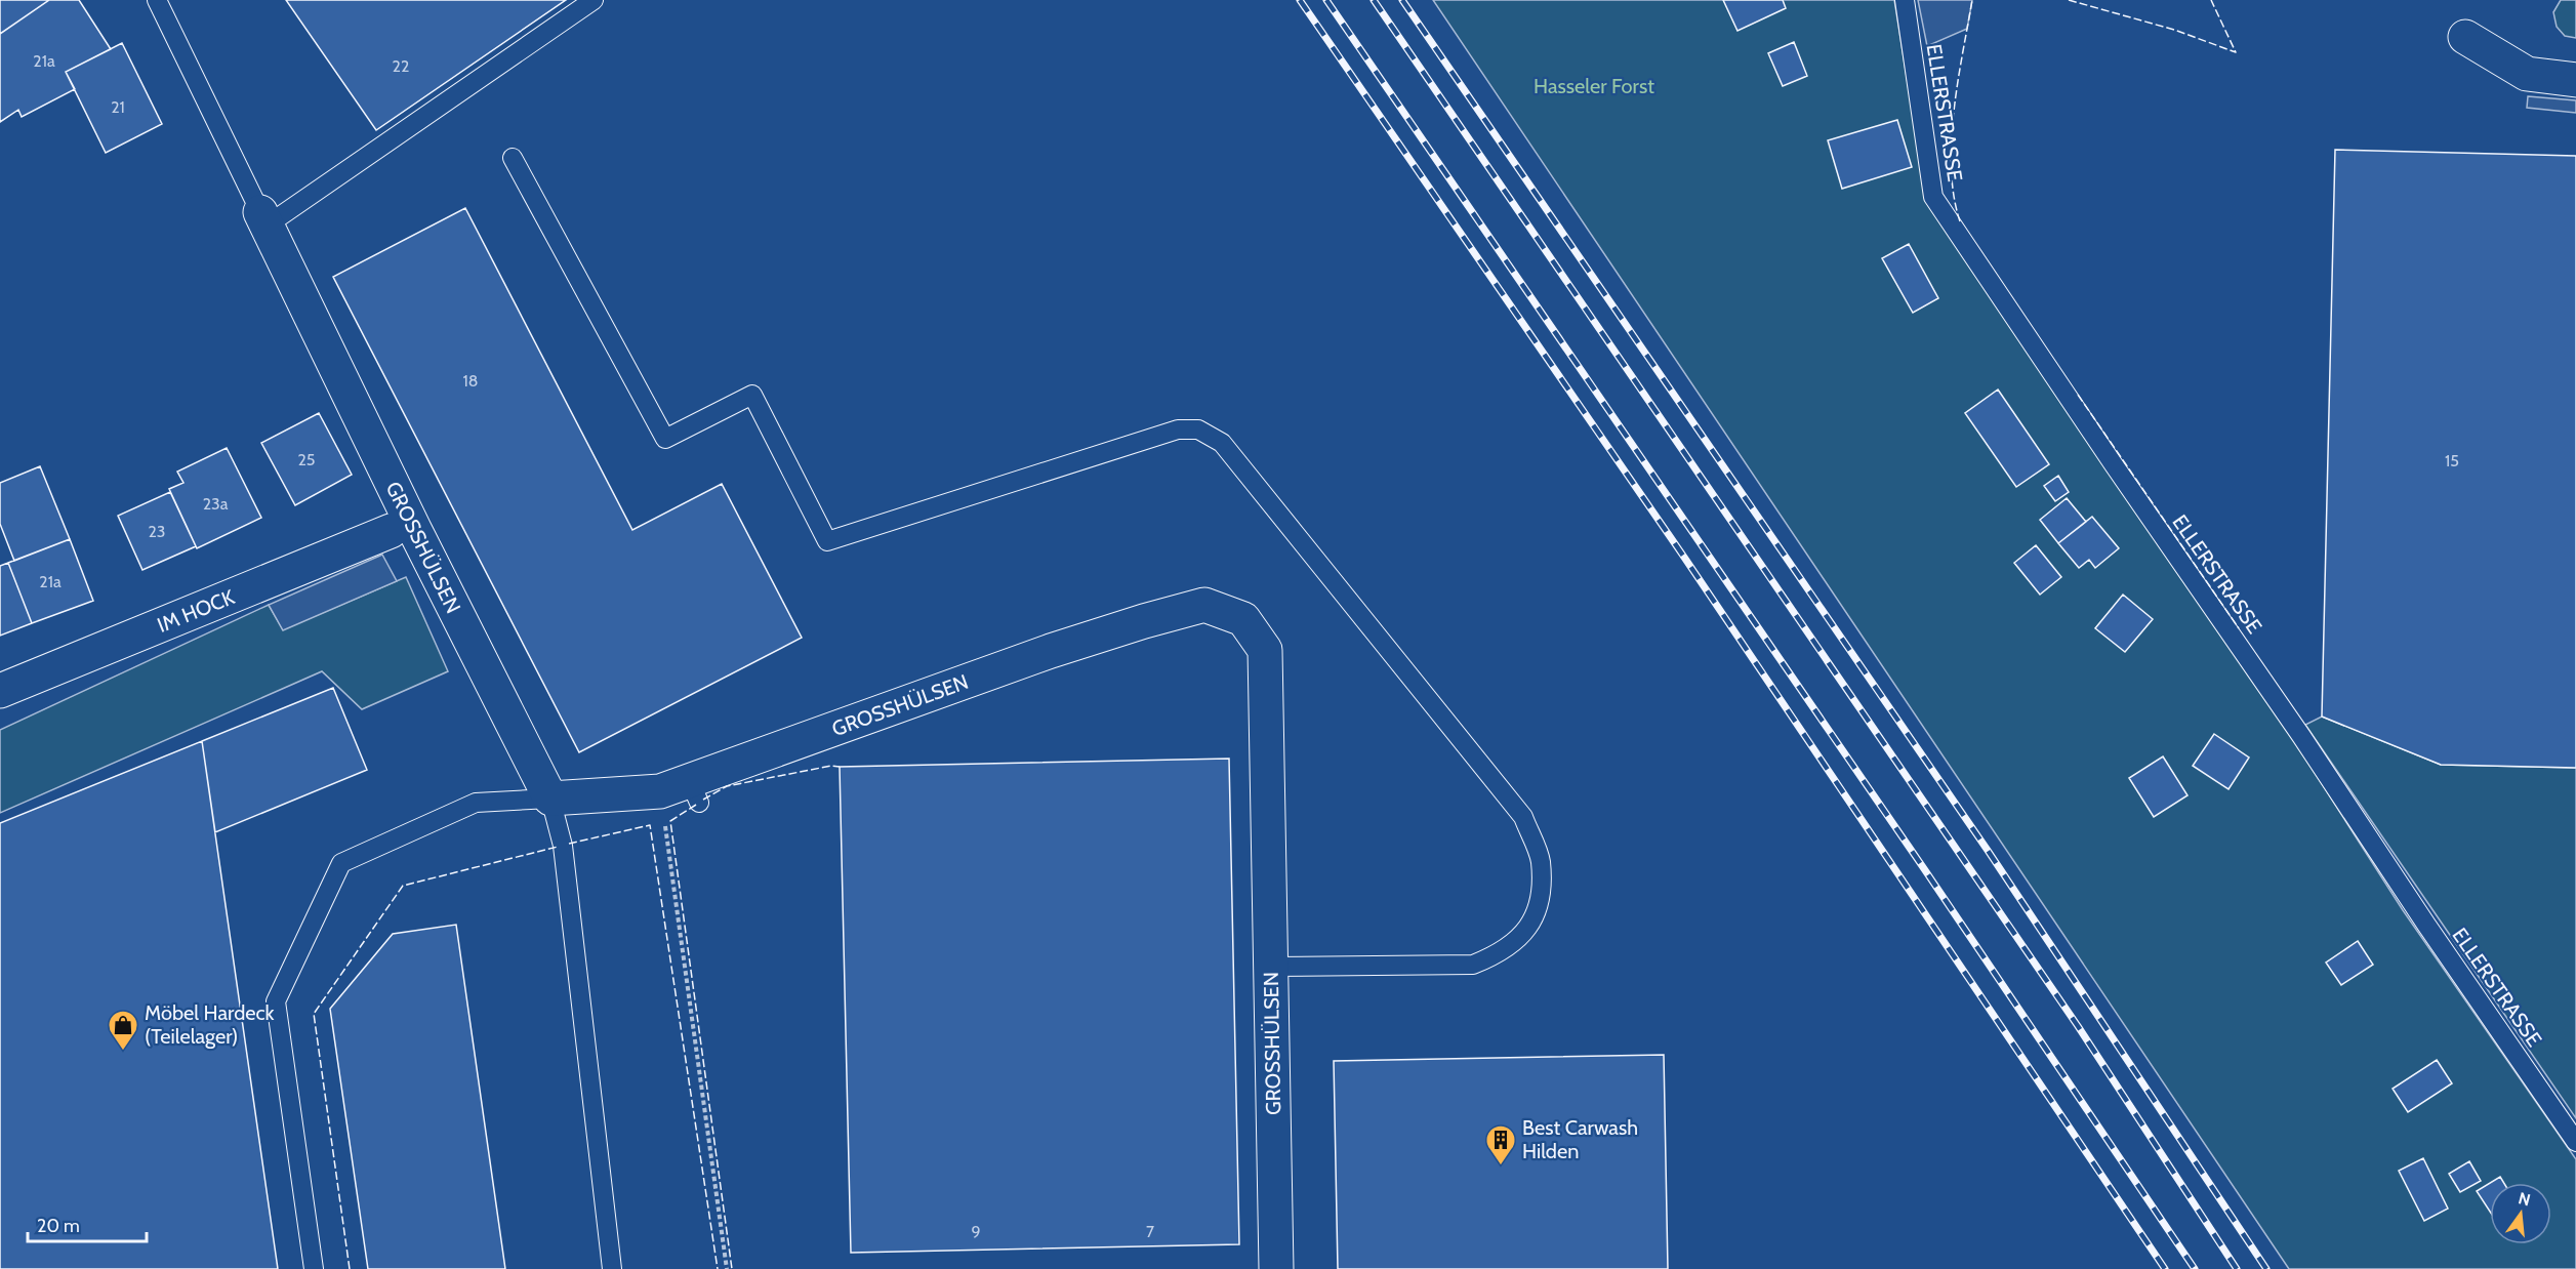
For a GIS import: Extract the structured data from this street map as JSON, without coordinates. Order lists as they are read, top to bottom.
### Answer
{
  "streets": {
    "street": ["GROSSHÜLSEN", "IM HOCK"],
    "lane": ["ELLERSTRASSE"]
  },
  "parks": ["Hasseler Forst"],
  "places": {
    "shop": ["Möbel Hardeck (Teilelager)"],
    "building": ["Best Carwash Hilden"]
  },
  "house_numbers": [
    "21a",
    "22",
    "21",
    "18",
    "25",
    "15",
    "23a",
    "23",
    "21a",
    "9",
    "7"
  ],
  "scale_bar": "20 m",
  "north": "top"
}
